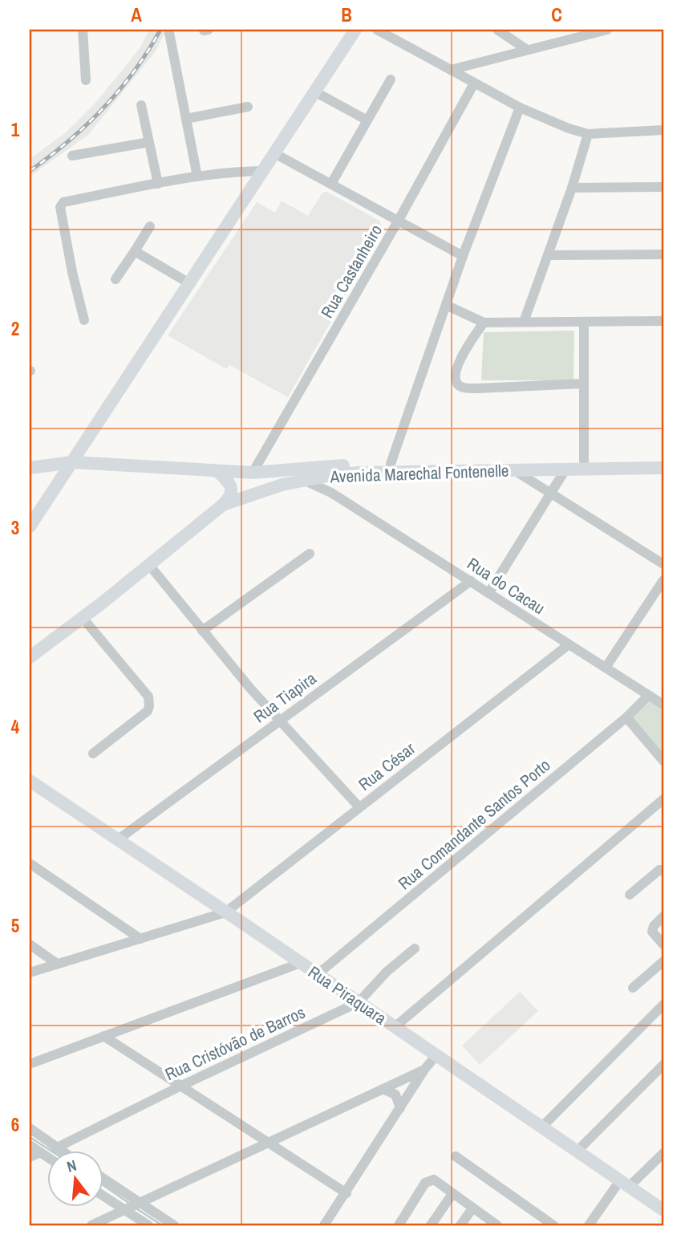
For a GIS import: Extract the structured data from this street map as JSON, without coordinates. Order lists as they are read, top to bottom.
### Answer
{
  "streets": {
    "main road": ["Avenida Marechal Fontenelle", "Rua Piraquara"],
    "street": [
      "Rua Castanheiro",
      "Rua do Cacau",
      "Rua Tiapira",
      "Rua César",
      "Rua Comandante Santos Porto",
      "Rua Cristóvão de Barros"
    ]
  },
  "crossings": [
    ["Rua Castanheiro", "Avenida Marechal Fontenelle"],
    ["Avenida Marechal Fontenelle", "Rua do Cacau"],
    ["Rua do Cacau", "Rua Tiapira"],
    ["Rua do Cacau", "Rua César"],
    ["Rua do Cacau", "Rua Comandante Santos Porto"],
    ["Rua Tiapira", "Rua Piraquara"],
    ["Rua César", "Rua Piraquara"],
    ["Rua Comandante Santos Porto", "Rua Piraquara"],
    ["Rua Piraquara", "Rua Cristóvão de Barros"]
  ],
  "north": "top",
  "grid": {
    "columns": ["A", "B", "C"],
    "rows": [
      "1",
      "2",
      "3",
      "4",
      "5",
      "6"
    ]
  }
}
